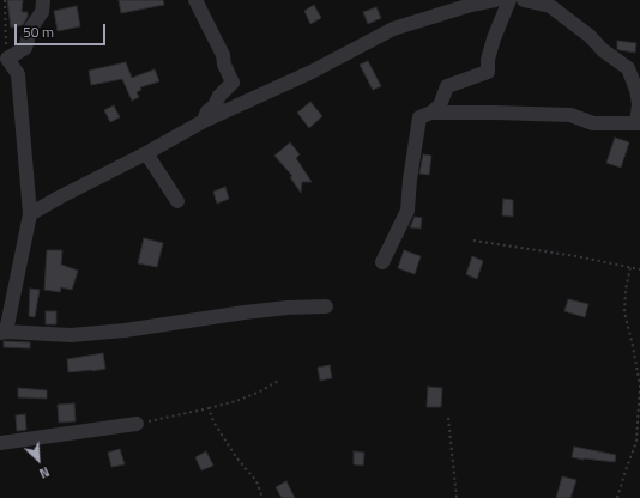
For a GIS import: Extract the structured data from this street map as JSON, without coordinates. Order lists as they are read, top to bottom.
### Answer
{
  "scale_bar": "50 m",
  "north": "bottom right"
}
